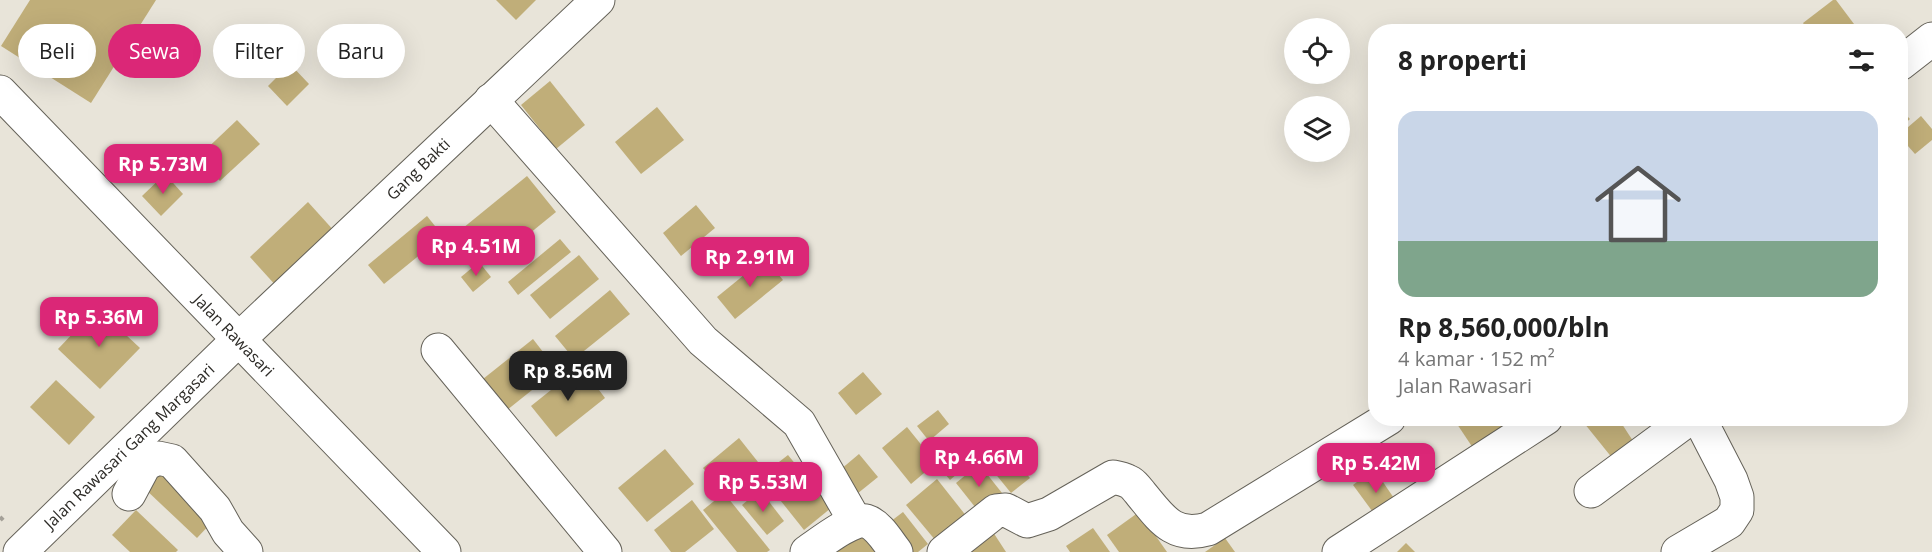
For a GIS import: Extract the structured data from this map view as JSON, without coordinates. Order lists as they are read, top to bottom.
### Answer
{
  "streets": {
    "street": ["Gang Bakti", "Jalan Rawasari", "Jalan Rawasari Gang Margasari"]
  },
  "crossings": [
    ["Gang Bakti", "Jalan Rawasari"],
    ["Gang Bakti", "Jalan Rawasari Gang Margasari"],
    ["Jalan Rawasari", "Jalan Rawasari Gang Margasari"]
  ],
  "page": {
    "chip": [
      "Beli",
      "Sewa",
      "Filter",
      "Baru"
    ],
    "heading": "8 properti",
    "list": [
      {
        "name": "Rp 8,560,000/bln",
        "note": "4 kamar · 152 m² · Jalan Rawasari"
      }
    ],
    "price": [
      "Rp 5.73M",
      "Rp 4.51M",
      "Rp 2.91M",
      "Rp 5.36M",
      "Rp 8.56M",
      "Rp 4.66M",
      "Rp 5.42M",
      "Rp 5.53M"
    ]
  }
}
